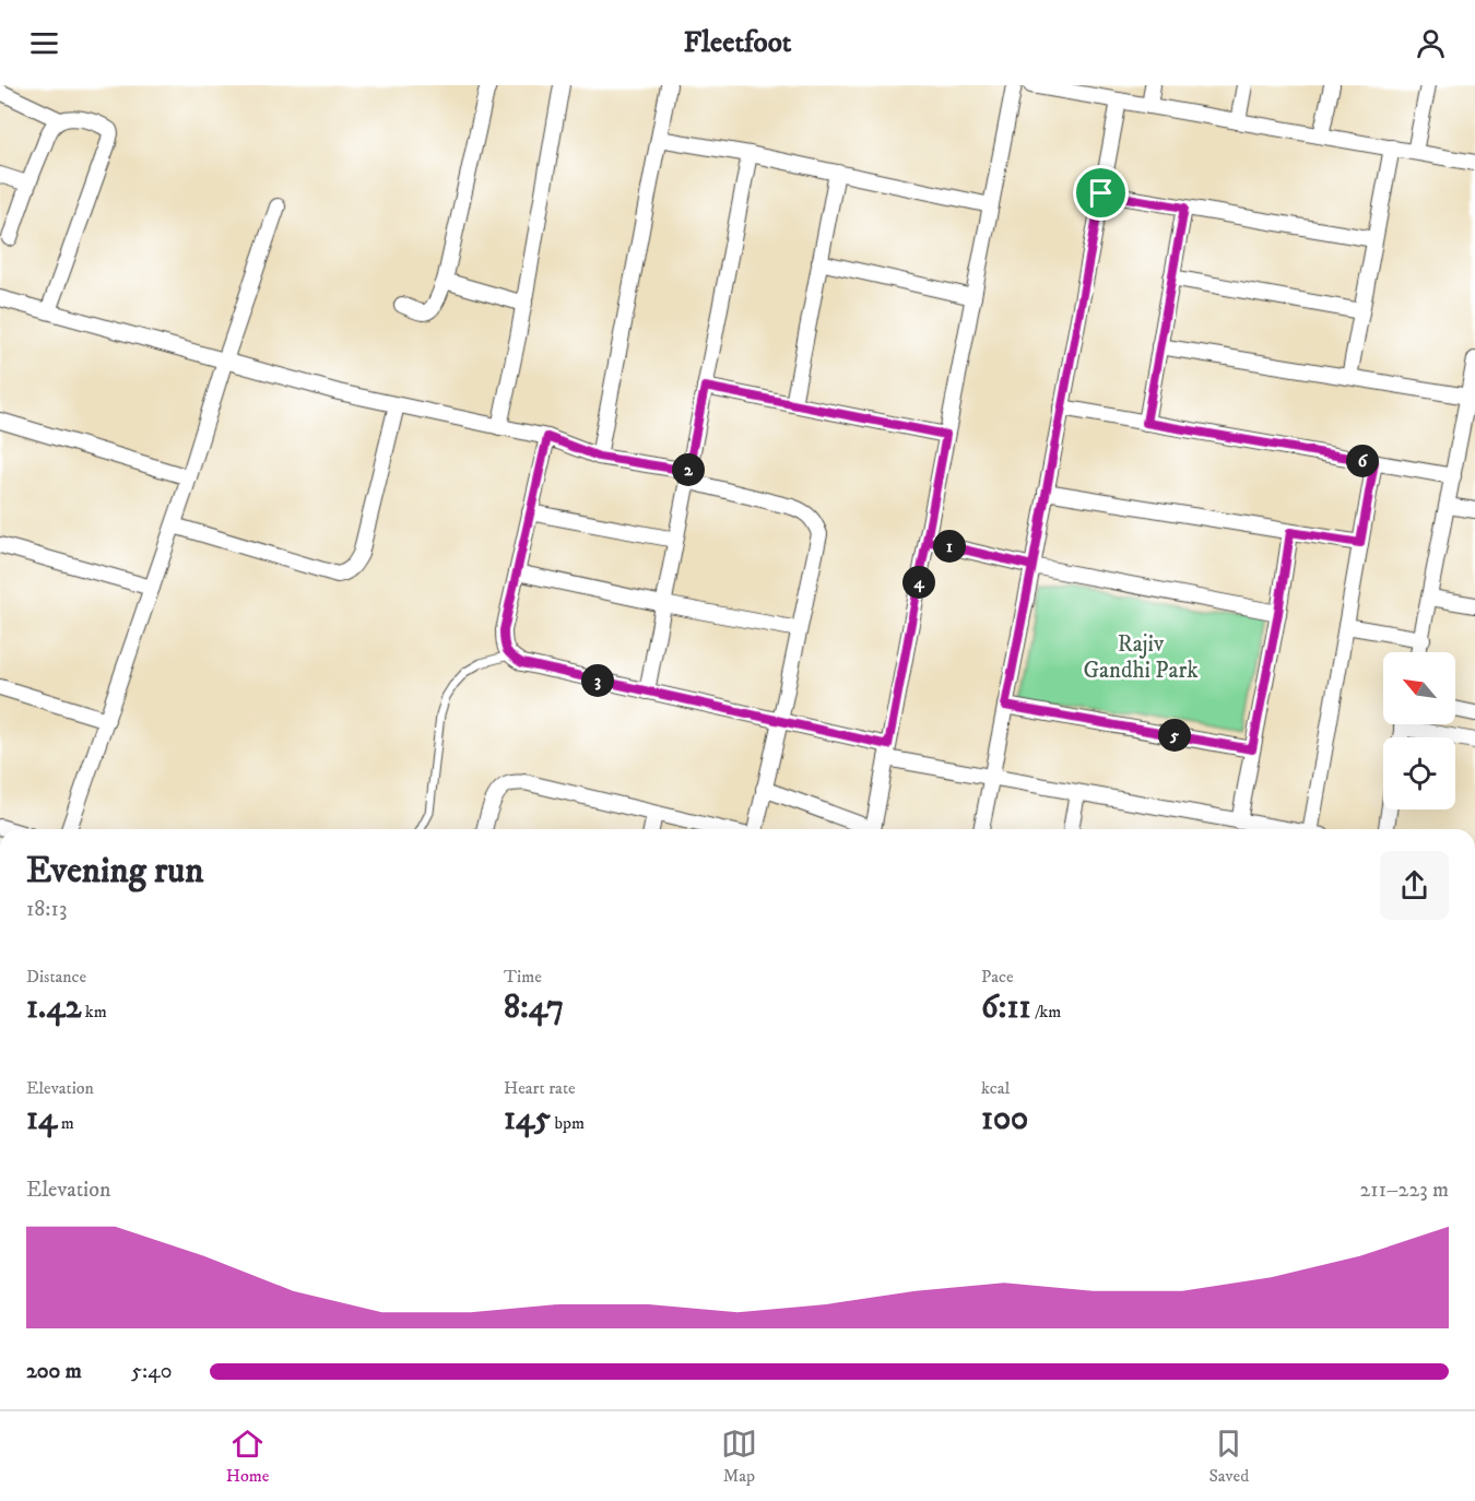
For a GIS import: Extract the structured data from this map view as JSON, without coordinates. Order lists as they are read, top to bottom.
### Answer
{
  "parks": ["Rajiv Gandhi Park"],
  "north": "top left",
  "page": {
    "header": "Fleetfoot",
    "pins": [
      "6",
      "2",
      "1",
      "4",
      "3",
      "5"
    ],
    "heading": ["Evening run", "18:13"],
    "stats": [
      ["Distance", "1.42 km"],
      ["Time", "8:47"],
      ["Pace", "6:11 /km"],
      ["Elevation", "14 m"],
      ["Heart rate", "145 bpm"],
      ["kcal", "100"]
    ],
    "chart": ["Elevation", "211–223 m"],
    "list": [
      {
        "name": "200 m",
        "note": "5:40"
      }
    ],
    "tabs": ["Home", "Map", "Saved"]
  }
}
